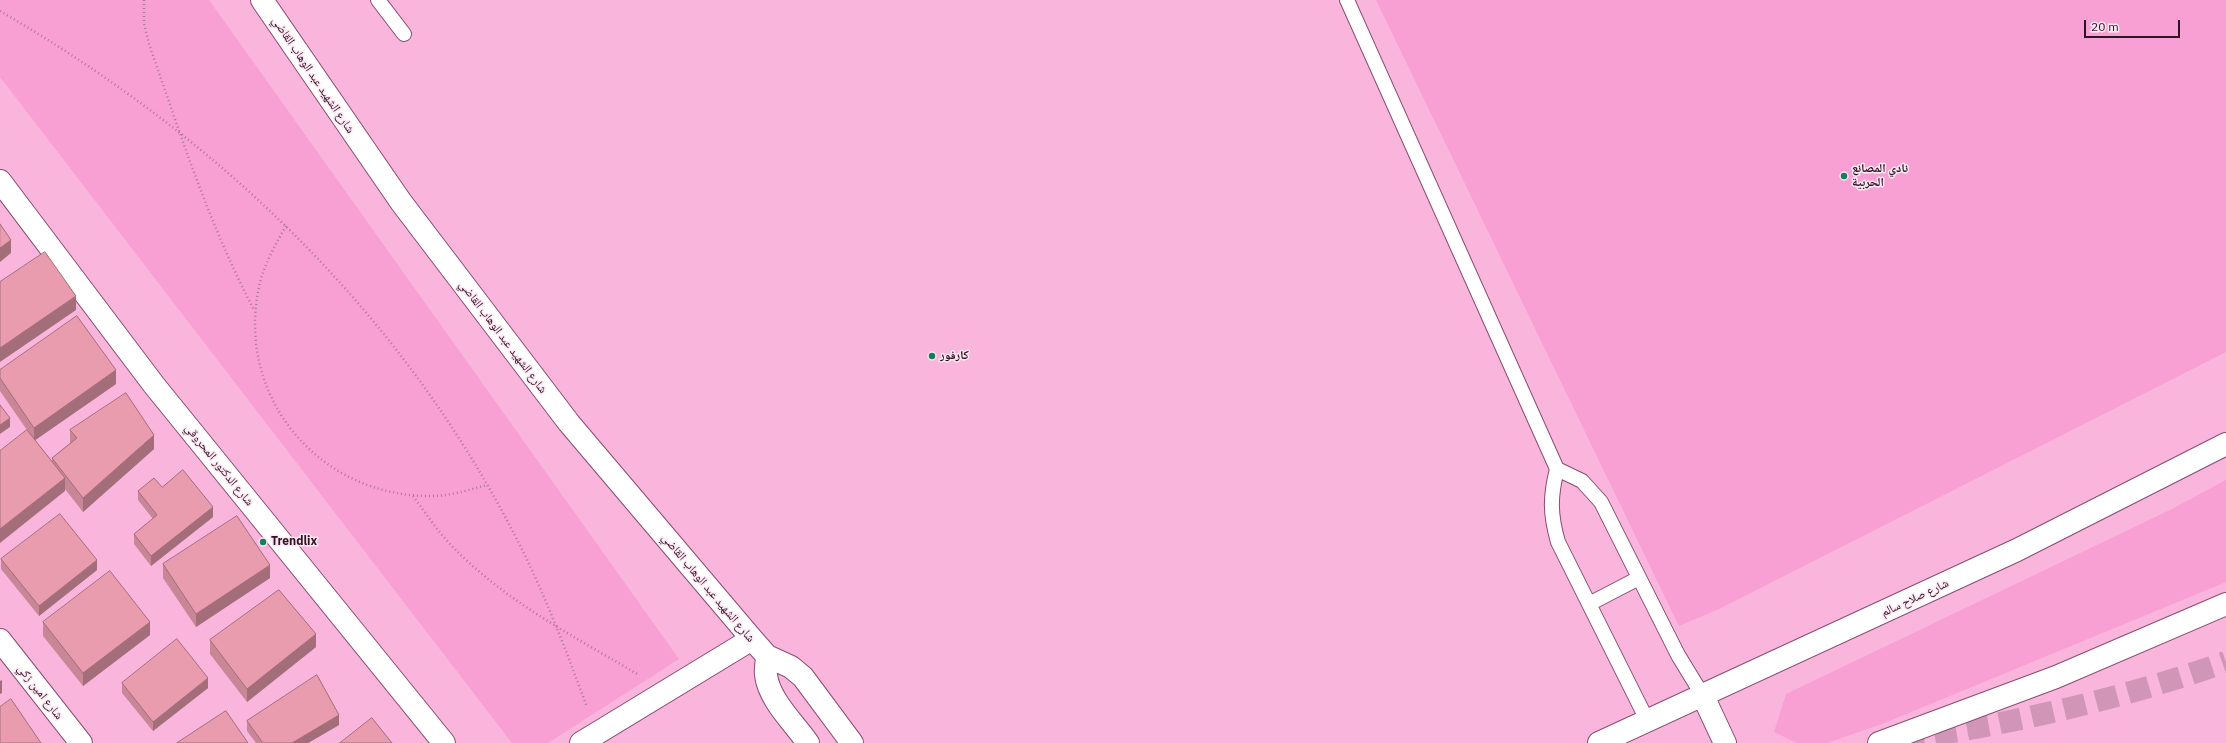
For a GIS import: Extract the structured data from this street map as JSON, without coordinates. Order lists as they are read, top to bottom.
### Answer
{
  "streets": {
    "main road": [
      "شارع الشهيد عبد الوهاب القاضي",
      "شارع الدكتور المحروقي",
      "شارع صلاح سالم",
      "شارع امين زكي"
    ]
  },
  "places": ["نادي المصانع الحربية", "كارفور", "Trendlix"],
  "scale_bar": "20 m"
}
